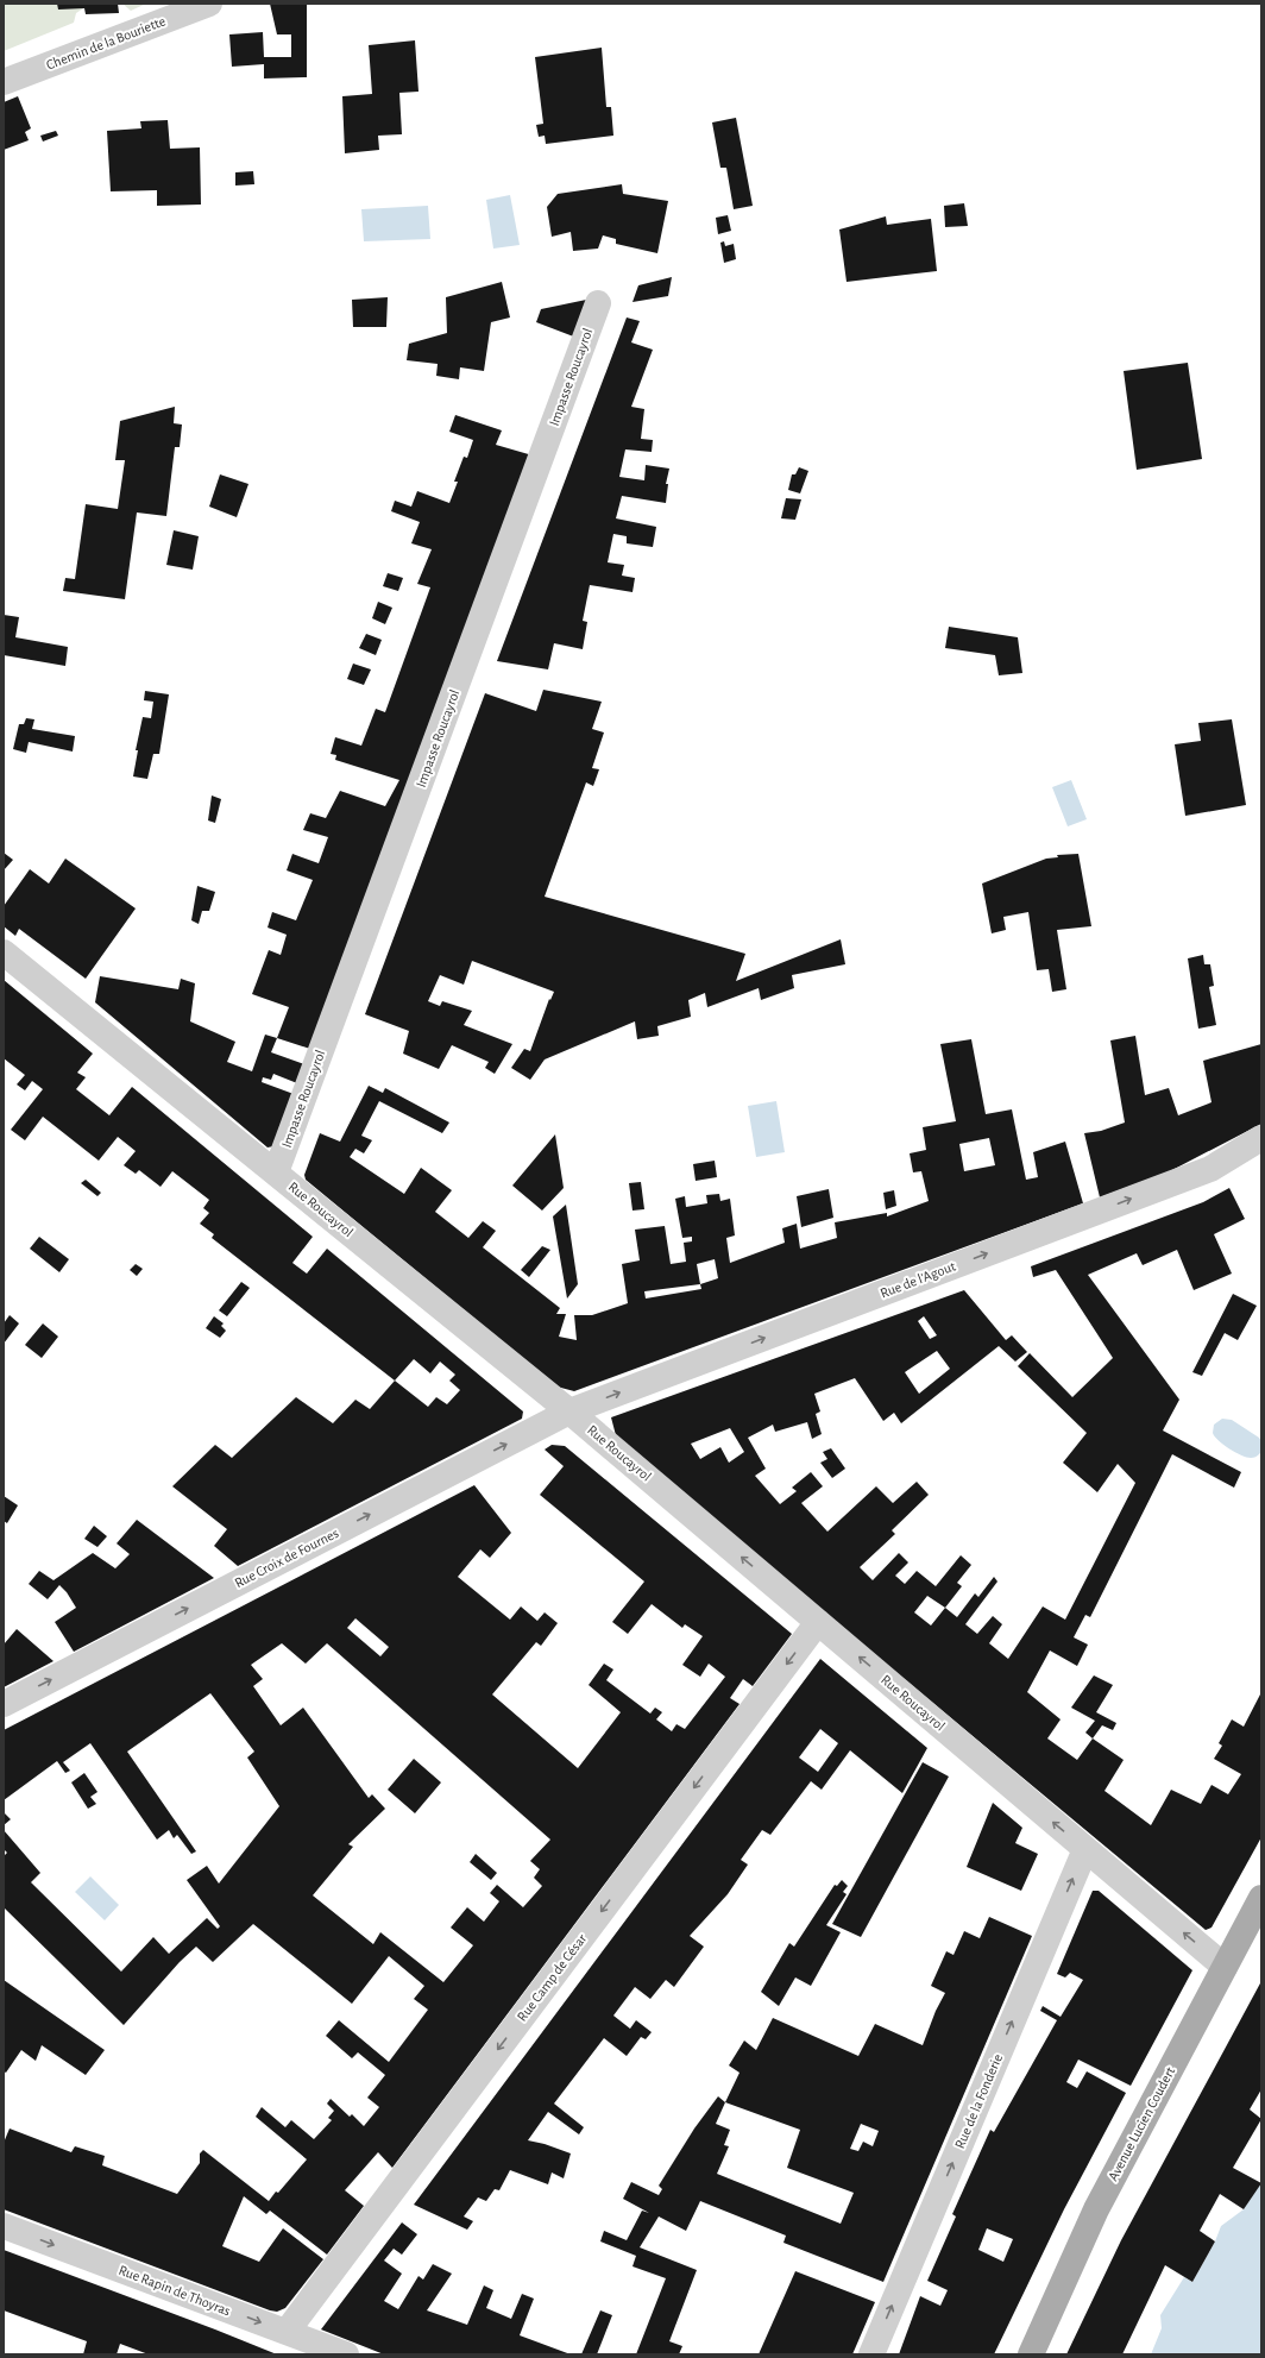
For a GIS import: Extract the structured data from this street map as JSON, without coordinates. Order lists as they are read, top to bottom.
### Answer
{
  "streets": {
    "main road": ["Avenue Lucien Coudert"],
    "street": [
      "Chemin de la Bouriette",
      "Impasse Roucayrol",
      "Rue Roucayrol",
      "Rue de l'Agout",
      "Rue Croix de Fournes",
      "Rue Camp de César",
      "Rue de la Fonderie",
      "Rue Rapin de Thoyras"
    ]
  },
  "crossings": [
    ["Impasse Roucayrol", "Rue Roucayrol"],
    ["Rue Roucayrol", "Rue de l'Agout"],
    ["Rue Roucayrol", "Rue Croix de Fournes"],
    ["Rue Roucayrol", "Rue Camp de César"],
    ["Rue Roucayrol", "Rue de la Fonderie"],
    ["Rue Roucayrol", "Avenue Lucien Coudert"],
    ["Rue de l'Agout", "Rue Croix de Fournes"],
    ["Rue Camp de César", "Rue Rapin de Thoyras"]
  ],
  "one_way": [
    "Rue Roucayrol",
    "Rue de l'Agout",
    "Rue Croix de Fournes",
    "Rue Camp de César",
    "Rue de la Fonderie",
    "Rue Rapin de Thoyras"
  ]
}
